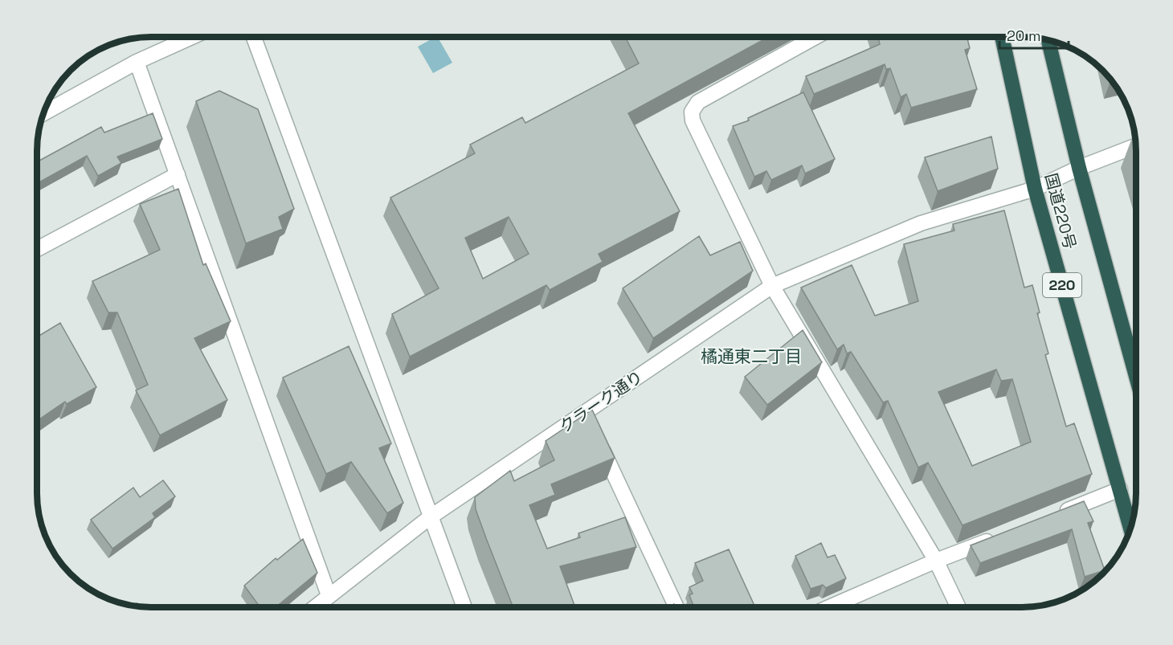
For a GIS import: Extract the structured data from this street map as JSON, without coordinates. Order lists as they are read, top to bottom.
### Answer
{
  "streets": {
    "highway": ["国道220号", "220"],
    "street": ["クラーク通り"]
  },
  "crossings": [
    ["国道220号", "クラーク通り"]
  ],
  "districts": ["橘通東二丁目"],
  "scale_bar": "20 m"
}
